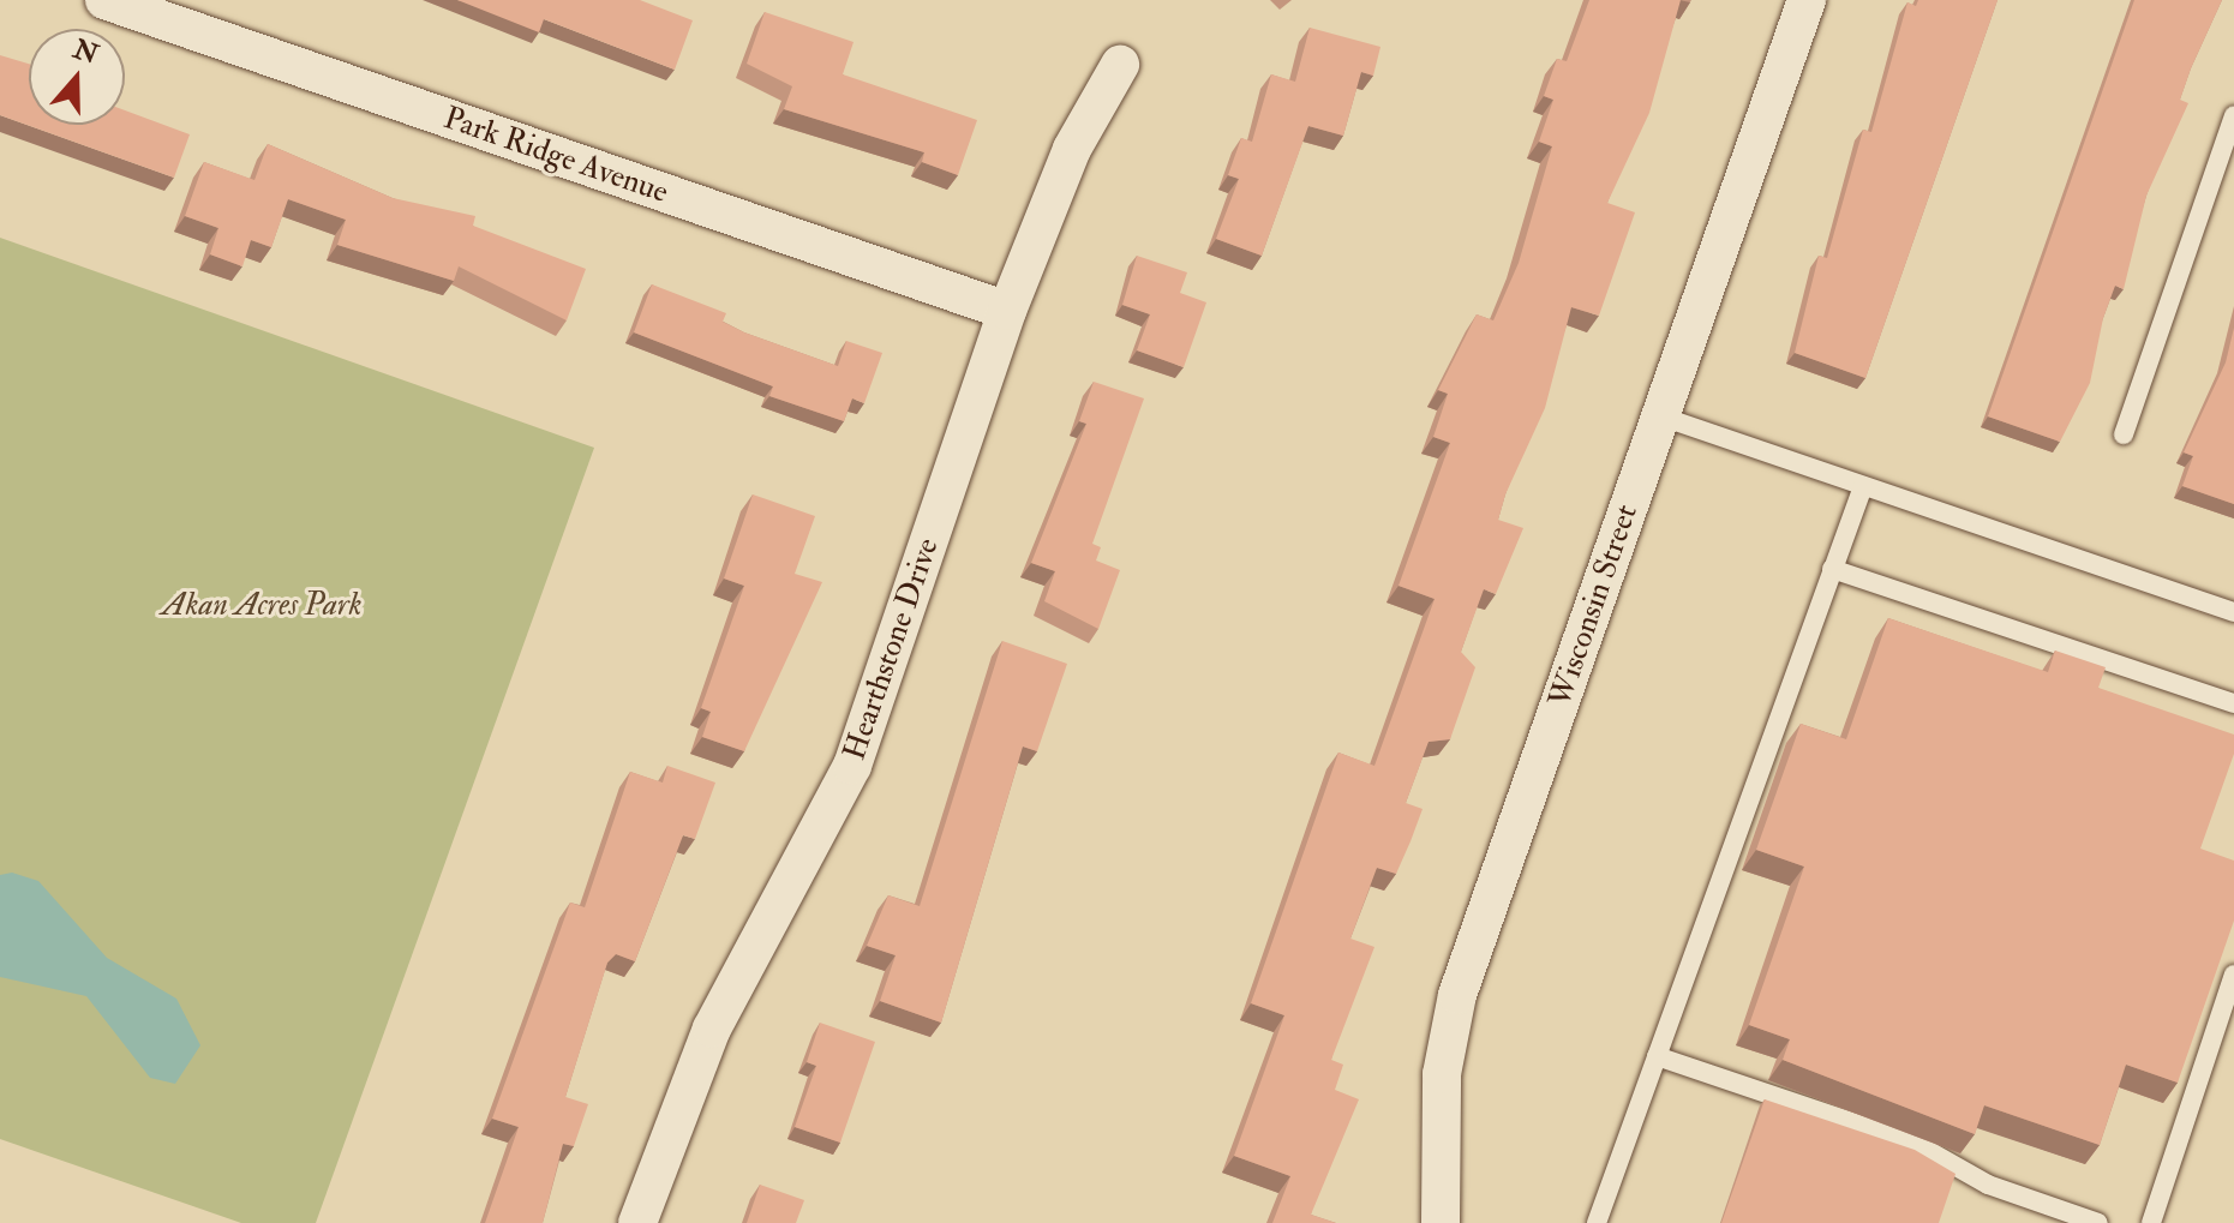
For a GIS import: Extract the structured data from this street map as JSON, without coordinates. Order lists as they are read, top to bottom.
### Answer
{
  "streets": {
    "street": ["Park Ridge Avenue", "Wisconsin Street", "Hearthstone Drive"]
  },
  "crossings": [
    ["Park Ridge Avenue", "Hearthstone Drive"]
  ],
  "parks": ["Akan Acres Park"],
  "north": "top"
}
